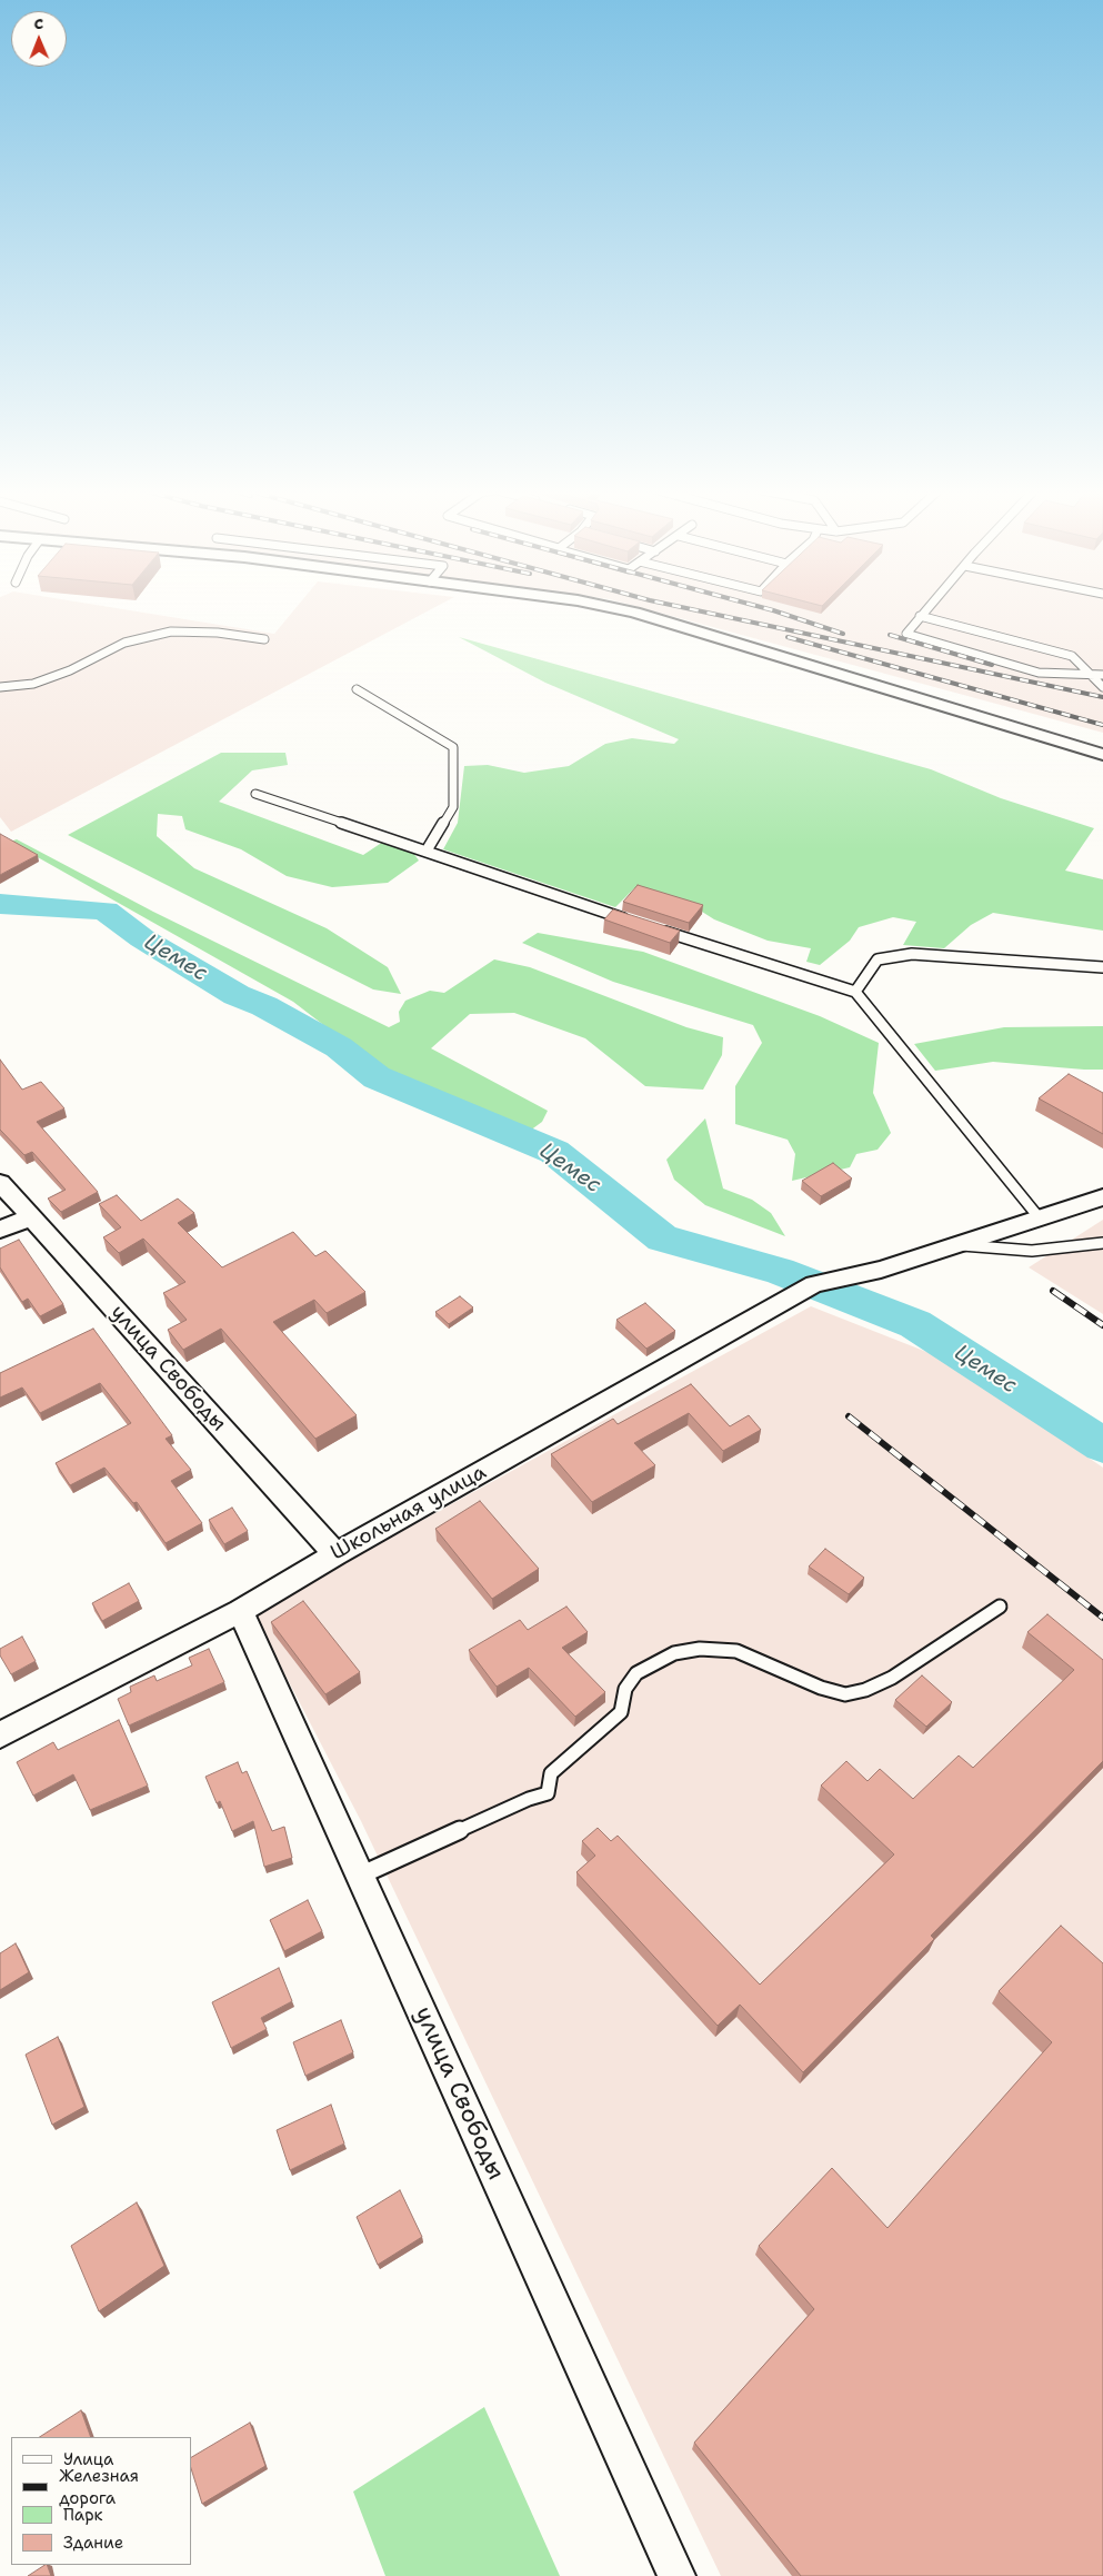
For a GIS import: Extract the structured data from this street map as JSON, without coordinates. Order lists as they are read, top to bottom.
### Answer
{
  "streets": {
    "street": ["улица Свободы", "Школьная улица"]
  },
  "crossings": [
    ["улица Свободы", "Школьная улица"]
  ],
  "water": ["Цемес"],
  "legend": [
    "Улица",
    "Железная дорога",
    "Парк",
    "Здание"
  ],
  "north": "top"
}
